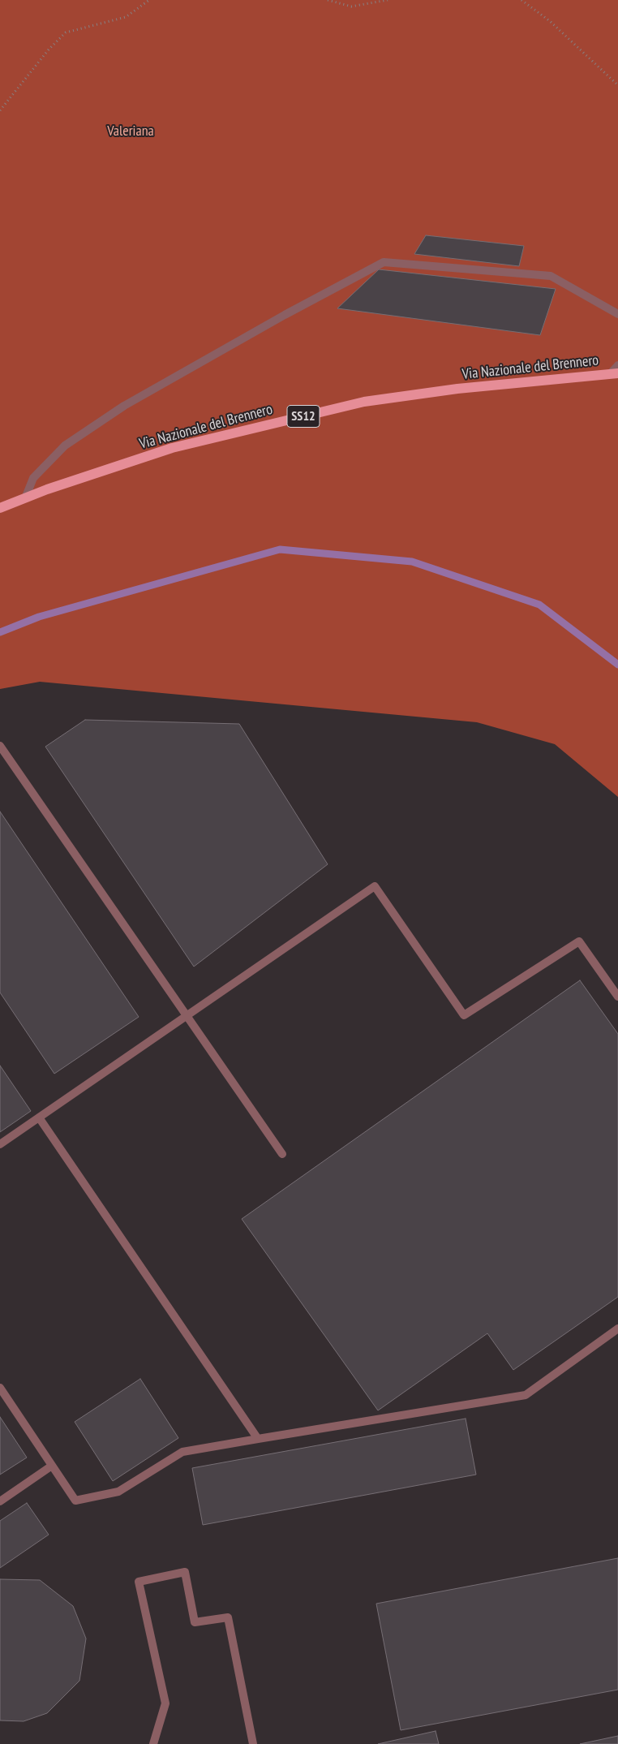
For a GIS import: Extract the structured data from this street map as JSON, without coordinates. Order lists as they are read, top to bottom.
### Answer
{
  "streets": {
    "main road": ["Via Nazionale del Brennero", "SS12"]
  },
  "parks": ["Valeriana"]
}
